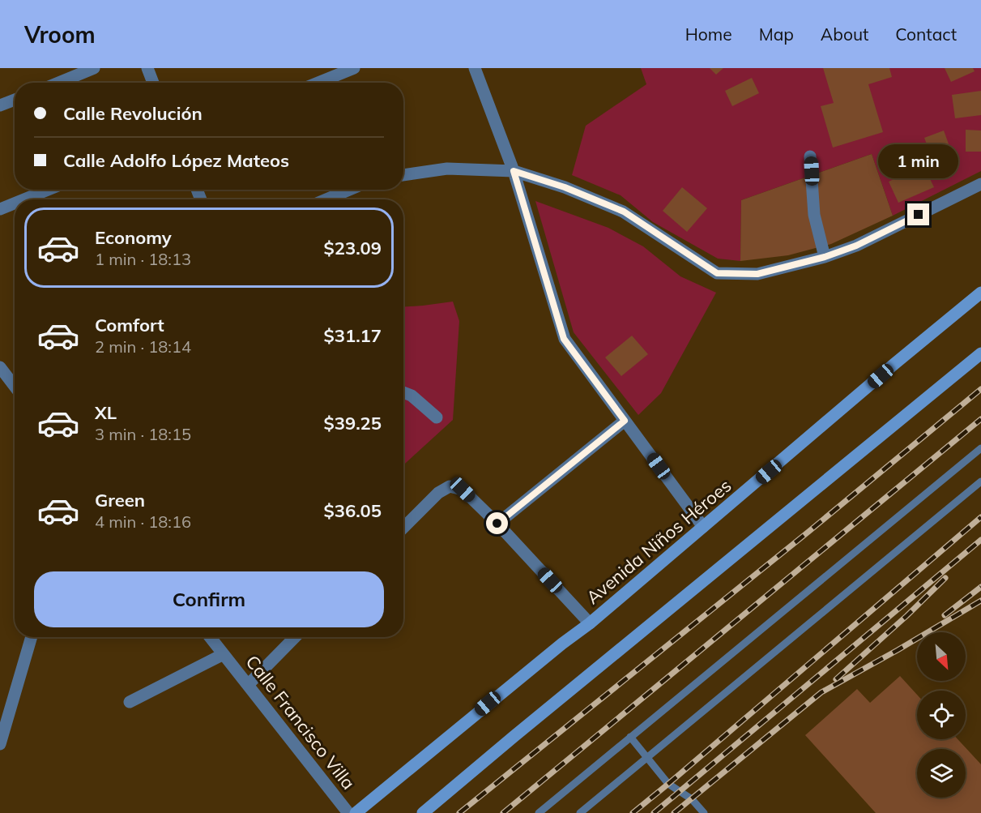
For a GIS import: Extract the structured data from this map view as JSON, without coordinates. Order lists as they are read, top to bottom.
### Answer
{
  "streets": {
    "main road": ["Avenida Niños Héroes"],
    "street": ["Calle Francisco Villa"]
  },
  "north": "bottom right",
  "page": {
    "header": "Vroom",
    "nav": [
      "Home",
      "Map",
      "About",
      "Contact"
    ],
    "banner": ["Calle Revolución", "Calle Adolfo López Mateos"],
    "bubble": "1 min",
    "list": [
      {
        "name": "Economy",
        "note": "1 min · 18:13",
        "value": "$23.09"
      },
      {
        "name": "Comfort",
        "note": "2 min · 18:14",
        "value": "$31.17"
      },
      {
        "name": "XL",
        "note": "3 min · 18:15",
        "value": "$39.25"
      },
      {
        "name": "Green",
        "note": "4 min · 18:16",
        "value": "$36.05"
      }
    ],
    "buttons": "Confirm"
  }
}
